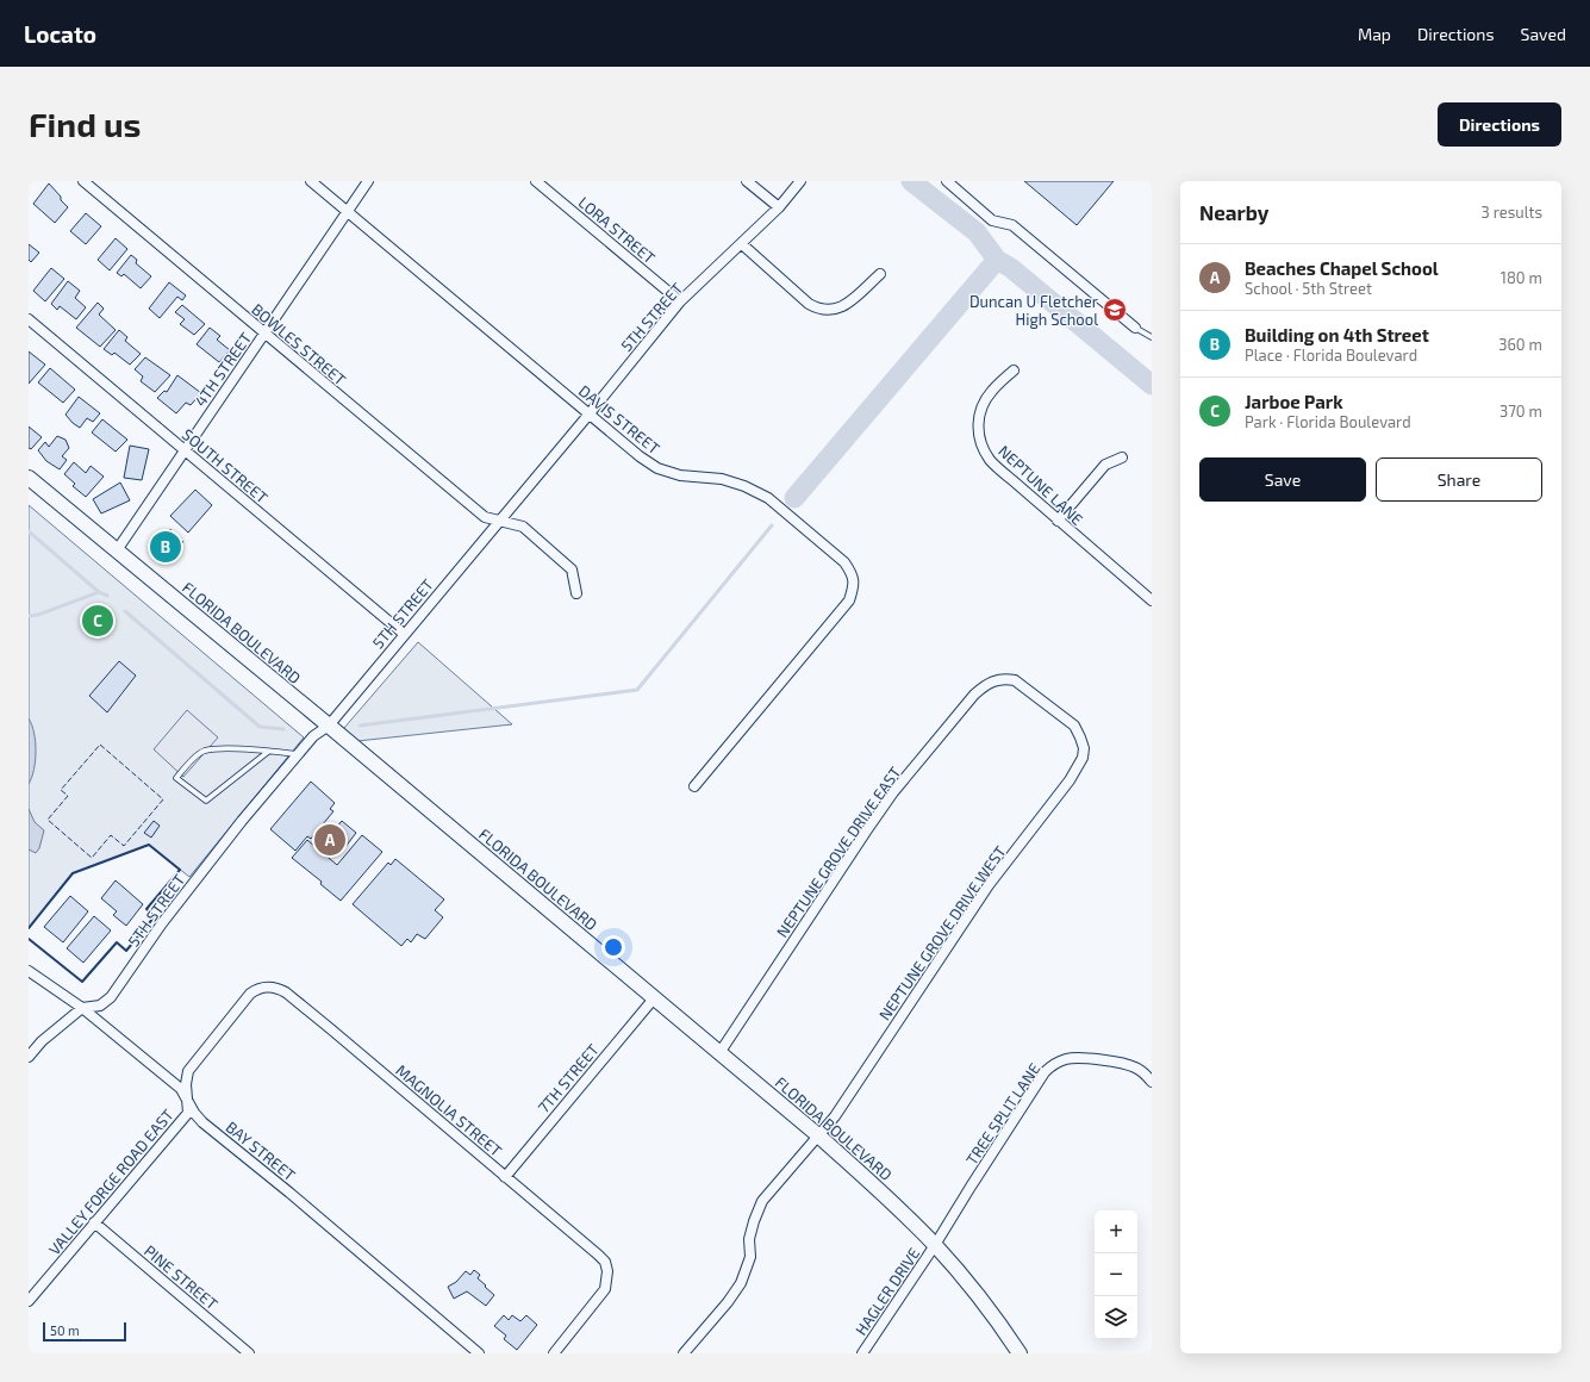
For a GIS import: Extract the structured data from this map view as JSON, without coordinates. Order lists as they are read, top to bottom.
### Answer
{
  "streets": {
    "street": [
      "LORA STREET",
      "5TH STREET",
      "BOWLES STREET",
      "4TH STREET",
      "DAVIS STREET",
      "SOUTH STREET",
      "NEPTUNE LANE",
      "FLORIDA BOULEVARD",
      "NEPTUNE GROVE DRIVE EAST",
      "NEPTUNE GROVE DRIVE WEST",
      "7TH STREET",
      "MAGNOLIA STREET",
      "TREE SPLIT LANE",
      "BAY STREET",
      "VALLEY FORGE ROAD EAST",
      "PINE STREET",
      "HAGLER DRIVE"
    ]
  },
  "crossings": [
    ["LORA STREET", "5TH STREET"],
    ["5TH STREET", "BOWLES STREET"],
    ["5TH STREET", "DAVIS STREET"],
    ["5TH STREET", "SOUTH STREET"],
    ["5TH STREET", "FLORIDA BOULEVARD"],
    ["5TH STREET", "BAY STREET"],
    ["BOWLES STREET", "4TH STREET"],
    ["4TH STREET", "DAVIS STREET"],
    ["4TH STREET", "SOUTH STREET"],
    ["4TH STREET", "FLORIDA BOULEVARD"],
    ["FLORIDA BOULEVARD", "NEPTUNE GROVE DRIVE EAST"],
    ["FLORIDA BOULEVARD", "NEPTUNE GROVE DRIVE WEST"],
    ["FLORIDA BOULEVARD", "7TH STREET"],
    ["FLORIDA BOULEVARD", "TREE SPLIT LANE"],
    ["FLORIDA BOULEVARD", "HAGLER DRIVE"],
    ["NEPTUNE GROVE DRIVE EAST", "NEPTUNE GROVE DRIVE WEST"],
    ["7TH STREET", "MAGNOLIA STREET"],
    ["MAGNOLIA STREET", "VALLEY FORGE ROAD EAST"],
    ["TREE SPLIT LANE", "HAGLER DRIVE"],
    ["BAY STREET", "VALLEY FORGE ROAD EAST"],
    ["VALLEY FORGE ROAD EAST", "PINE STREET"]
  ],
  "places": {
    "school or university": ["Duncan U Fletcher High School"]
  },
  "scale_bar": "50 m",
  "page": {
    "header": "Locato",
    "nav": ["Map", "Directions", "Saved"],
    "buttons": [
      "Directions",
      ["Save", "Share"]
    ],
    "title": "Find us",
    "heading": ["Nearby", "3 results"],
    "list": [
      {
        "mark": "A",
        "name": "Beaches Chapel School",
        "note": "School · 5th Street",
        "value": "180 m"
      },
      {
        "mark": "B",
        "name": "Building on 4th Street",
        "note": "Place · Florida Boulevard",
        "value": "360 m"
      },
      {
        "mark": "C",
        "name": "Jarboe Park",
        "note": "Park · Florida Boulevard",
        "value": "370 m"
      }
    ],
    "pins": ["B", "C", "A"],
    "map_buttons": ["+", "−"],
    "scale": "50 m"
  }
}
